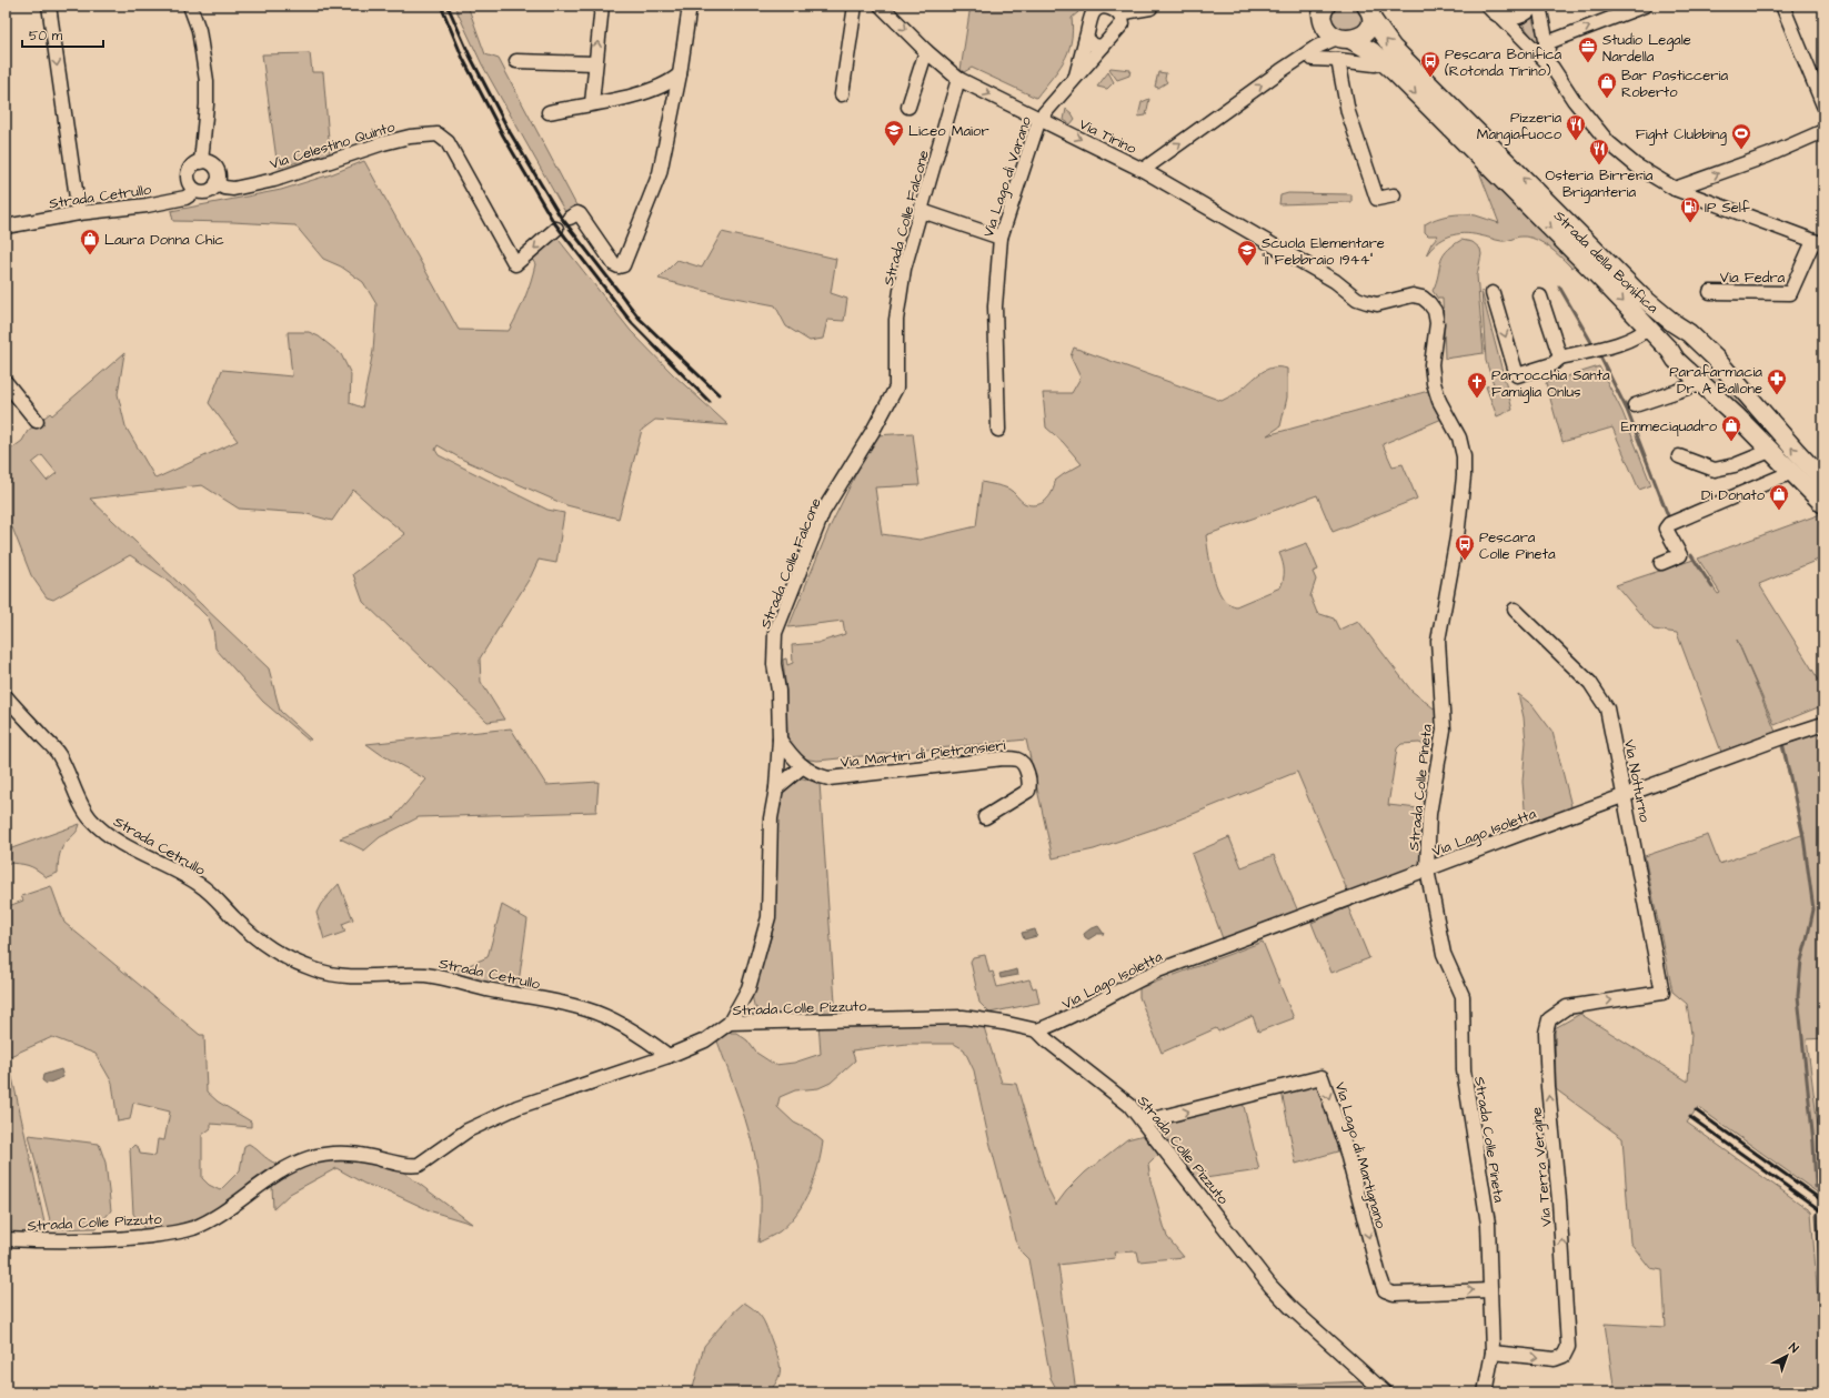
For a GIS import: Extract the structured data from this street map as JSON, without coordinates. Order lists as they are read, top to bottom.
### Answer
{
  "streets": {
    "main road": ["Strada della Bonifica"],
    "street": [
      "Via Tirino",
      "Via Celestino Quinto",
      "Via Lago di Varano",
      "Strada Cetrullo",
      "Strada Colle Falcone",
      "Via Fedra",
      "Via Martiri di Pietransieri",
      "Via Notturno",
      "Strada Colle Pineta",
      "Via Lago Isoletta",
      "Strada Colle Pizzuto",
      "Via Lago di Martignano",
      "Via Terra Vergine"
    ]
  },
  "crossings": [
    ["Via Tirino", "Via Lago di Varano"],
    ["Via Tirino", "Strada Colle Falcone"],
    ["Via Tirino", "Strada della Bonifica"],
    ["Via Tirino", "Strada Colle Pineta"],
    ["Via Celestino Quinto", "Strada Cetrullo"],
    ["Strada Cetrullo", "Strada Colle Pizzuto"],
    ["Strada Colle Falcone", "Via Martiri di Pietransieri"],
    ["Strada Colle Falcone", "Strada Colle Pizzuto"],
    ["Via Notturno", "Via Lago Isoletta"],
    ["Via Notturno", "Via Terra Vergine"],
    ["Strada Colle Pineta", "Via Lago Isoletta"],
    ["Strada Colle Pineta", "Via Lago di Martignano"],
    ["Strada Colle Pineta", "Via Terra Vergine"],
    ["Via Lago Isoletta", "Strada Colle Pizzuto"],
    ["Strada Colle Pizzuto", "Via Lago di Martignano"]
  ],
  "one_way": ["Via Tirino"],
  "places": {
    "office": ["Studio Legale Nardella"],
    "bus stop": ["Pescara Bonifica (Rotonda Tirino)", "Pescara Colle Pineta"],
    "shop": [
      "Bar Pasticceria Roberto",
      "Laura Donna Chic",
      "Emmeciquadro",
      "Di Donato"
    ],
    "restaurant": ["Pizzeria Mangiafuoco", "Osteria Birreria Briganteria"],
    "school or university": ["Liceo Maior", "Scuola Elementare \"11 Febbraio 1944\""],
    "sports": ["Fight Clubbing"],
    "fuel station": ["IP Self"],
    "pharmacy": ["Parafarmacia Dr. A Ballone"],
    "church": ["Parrocchia Santa Famiglia Onlus"]
  },
  "scale_bar": "50 m",
  "north": "top right"
}
